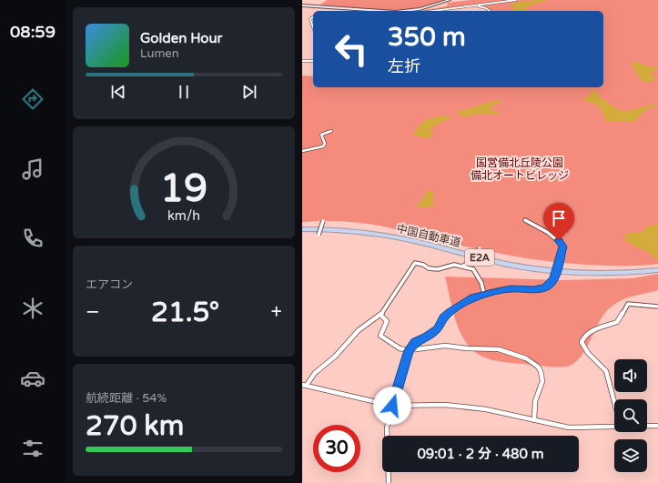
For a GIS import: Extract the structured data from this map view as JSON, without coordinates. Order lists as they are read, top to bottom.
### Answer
{
  "streets": {
    "highway": ["中国自動車道", "E2A"]
  },
  "parks": ["国営備北丘陵公園 備北オートビレッジ"],
  "page": {
    "tabs": "08:59",
    "turn": ["350 m", "左折"],
    "song": ["Golden Hour", "Lumen"],
    "tile": [
      "エアコン",
      ["航続距離 · 54%", "270 km"]
    ],
    "heat": ["−", "21.5°", "+"],
    "limit": "30",
    "trip": "09:01 · 2 分 · 480 m",
    "gauge": ["19", "km/h"]
  }
}
